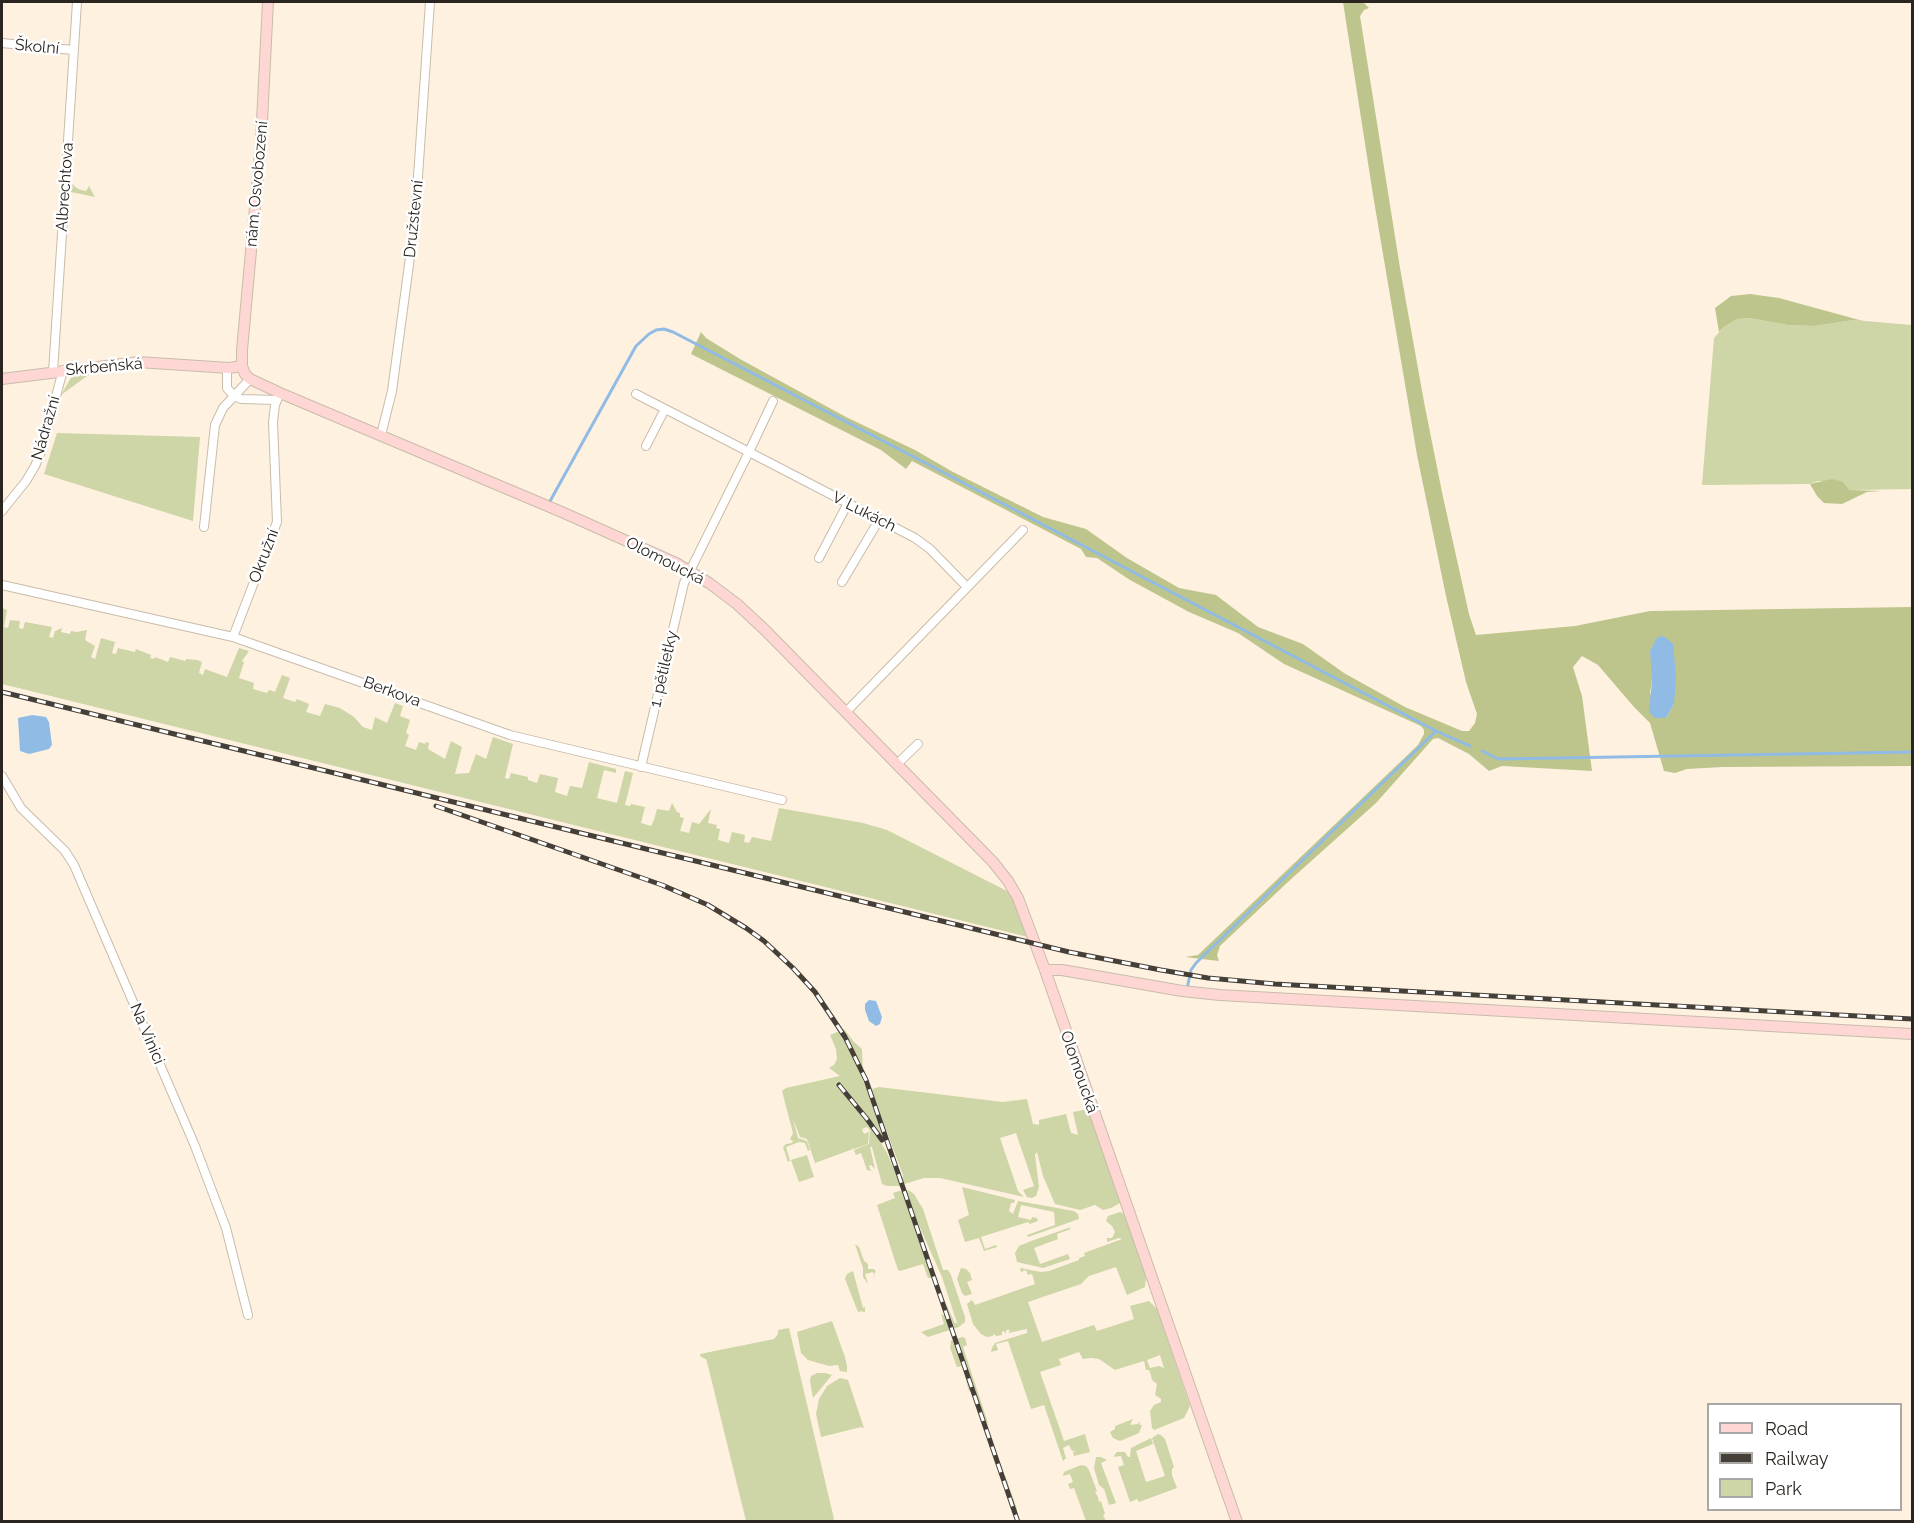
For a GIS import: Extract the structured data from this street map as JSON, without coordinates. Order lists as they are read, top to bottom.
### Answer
{
  "streets": {
    "street": [
      "Školní",
      "nám. Osvobození",
      "Albrechtova",
      "Družstevní",
      "Skrbeňská",
      "Nádražní",
      "V Lukách",
      "Okružní",
      "Olomoucká",
      "1. pětiletky",
      "Berkova",
      "Na Vinici"
    ]
  },
  "crossings": [
    ["Školní", "Albrechtova"],
    ["nám. Osvobození", "Skrbeňská"],
    ["Albrechtova", "Skrbeňská"],
    ["Albrechtova", "Nádražní"],
    ["Družstevní", "Olomoucká"],
    ["Skrbeňská", "Nádražní"],
    ["Okružní", "Olomoucká"],
    ["Okružní", "Berkova"],
    ["Olomoucká", "1. pětiletky"],
    ["1. pětiletky", "Berkova"]
  ],
  "legend": ["Road", "Railway", "Park"]
}
